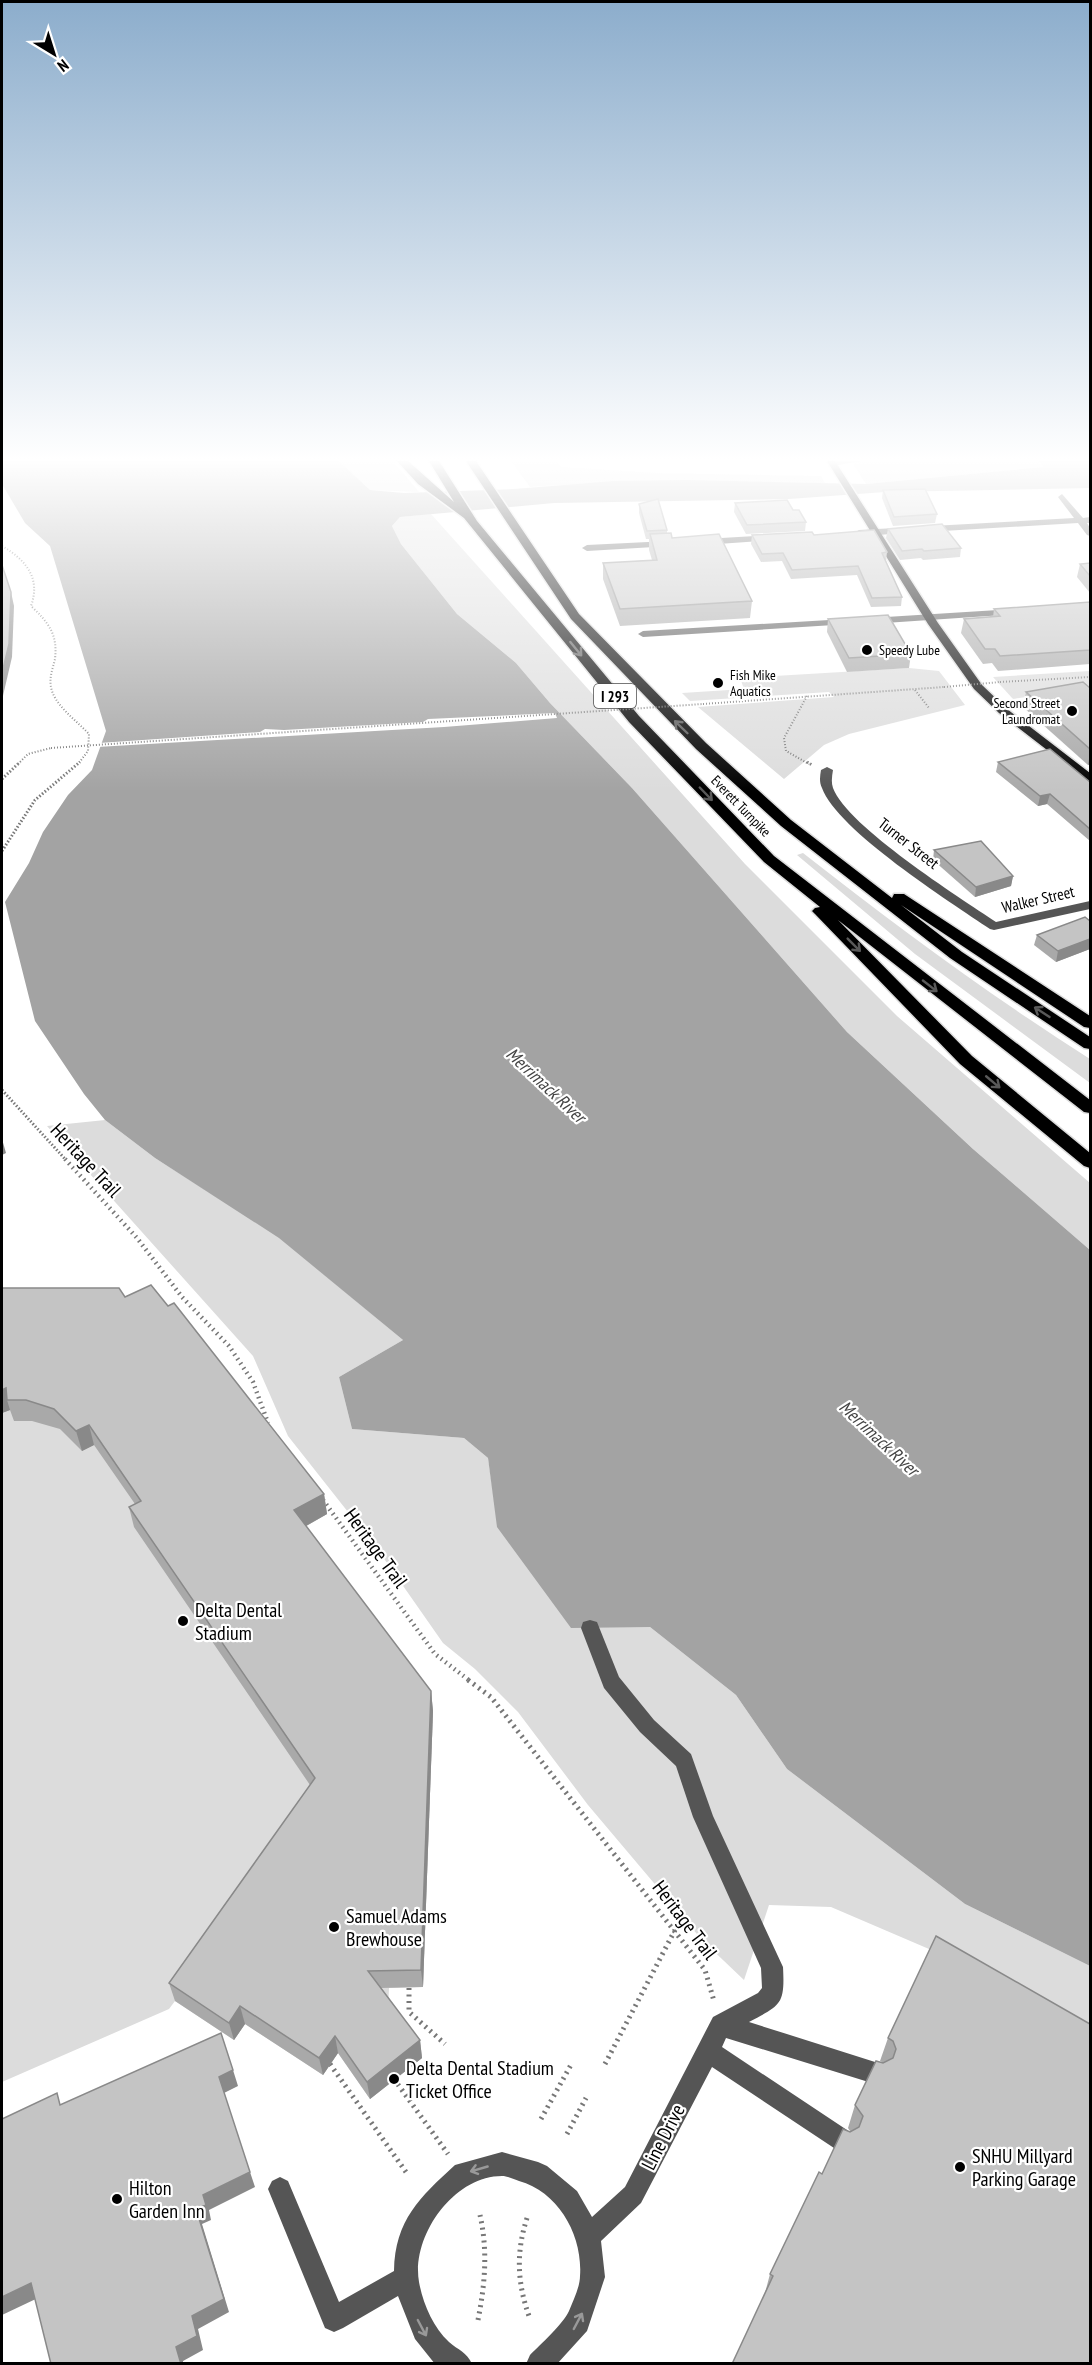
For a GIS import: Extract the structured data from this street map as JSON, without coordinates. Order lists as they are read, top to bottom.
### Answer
{
  "streets": {
    "highway": ["I 293", "Everett Turnpike"],
    "street": ["Turner Street", "Walker Street", "Line Drive"],
    "path": ["Heritage Trail"]
  },
  "crossings": [
    ["Turner Street", "Walker Street"],
    ["Heritage Trail", "Line Drive"]
  ],
  "water": ["Merrimack River"],
  "places": [
    "Speedy Lube",
    "Fish Mike Aquatics",
    "Second Street Laundromat",
    "Delta Dental Stadium",
    "Samuel Adams Brewhouse",
    "Delta Dental Stadium Ticket Office",
    "SNHU Millyard Parking Garage",
    "Hilton Garden Inn"
  ],
  "north": "bottom right"
}
